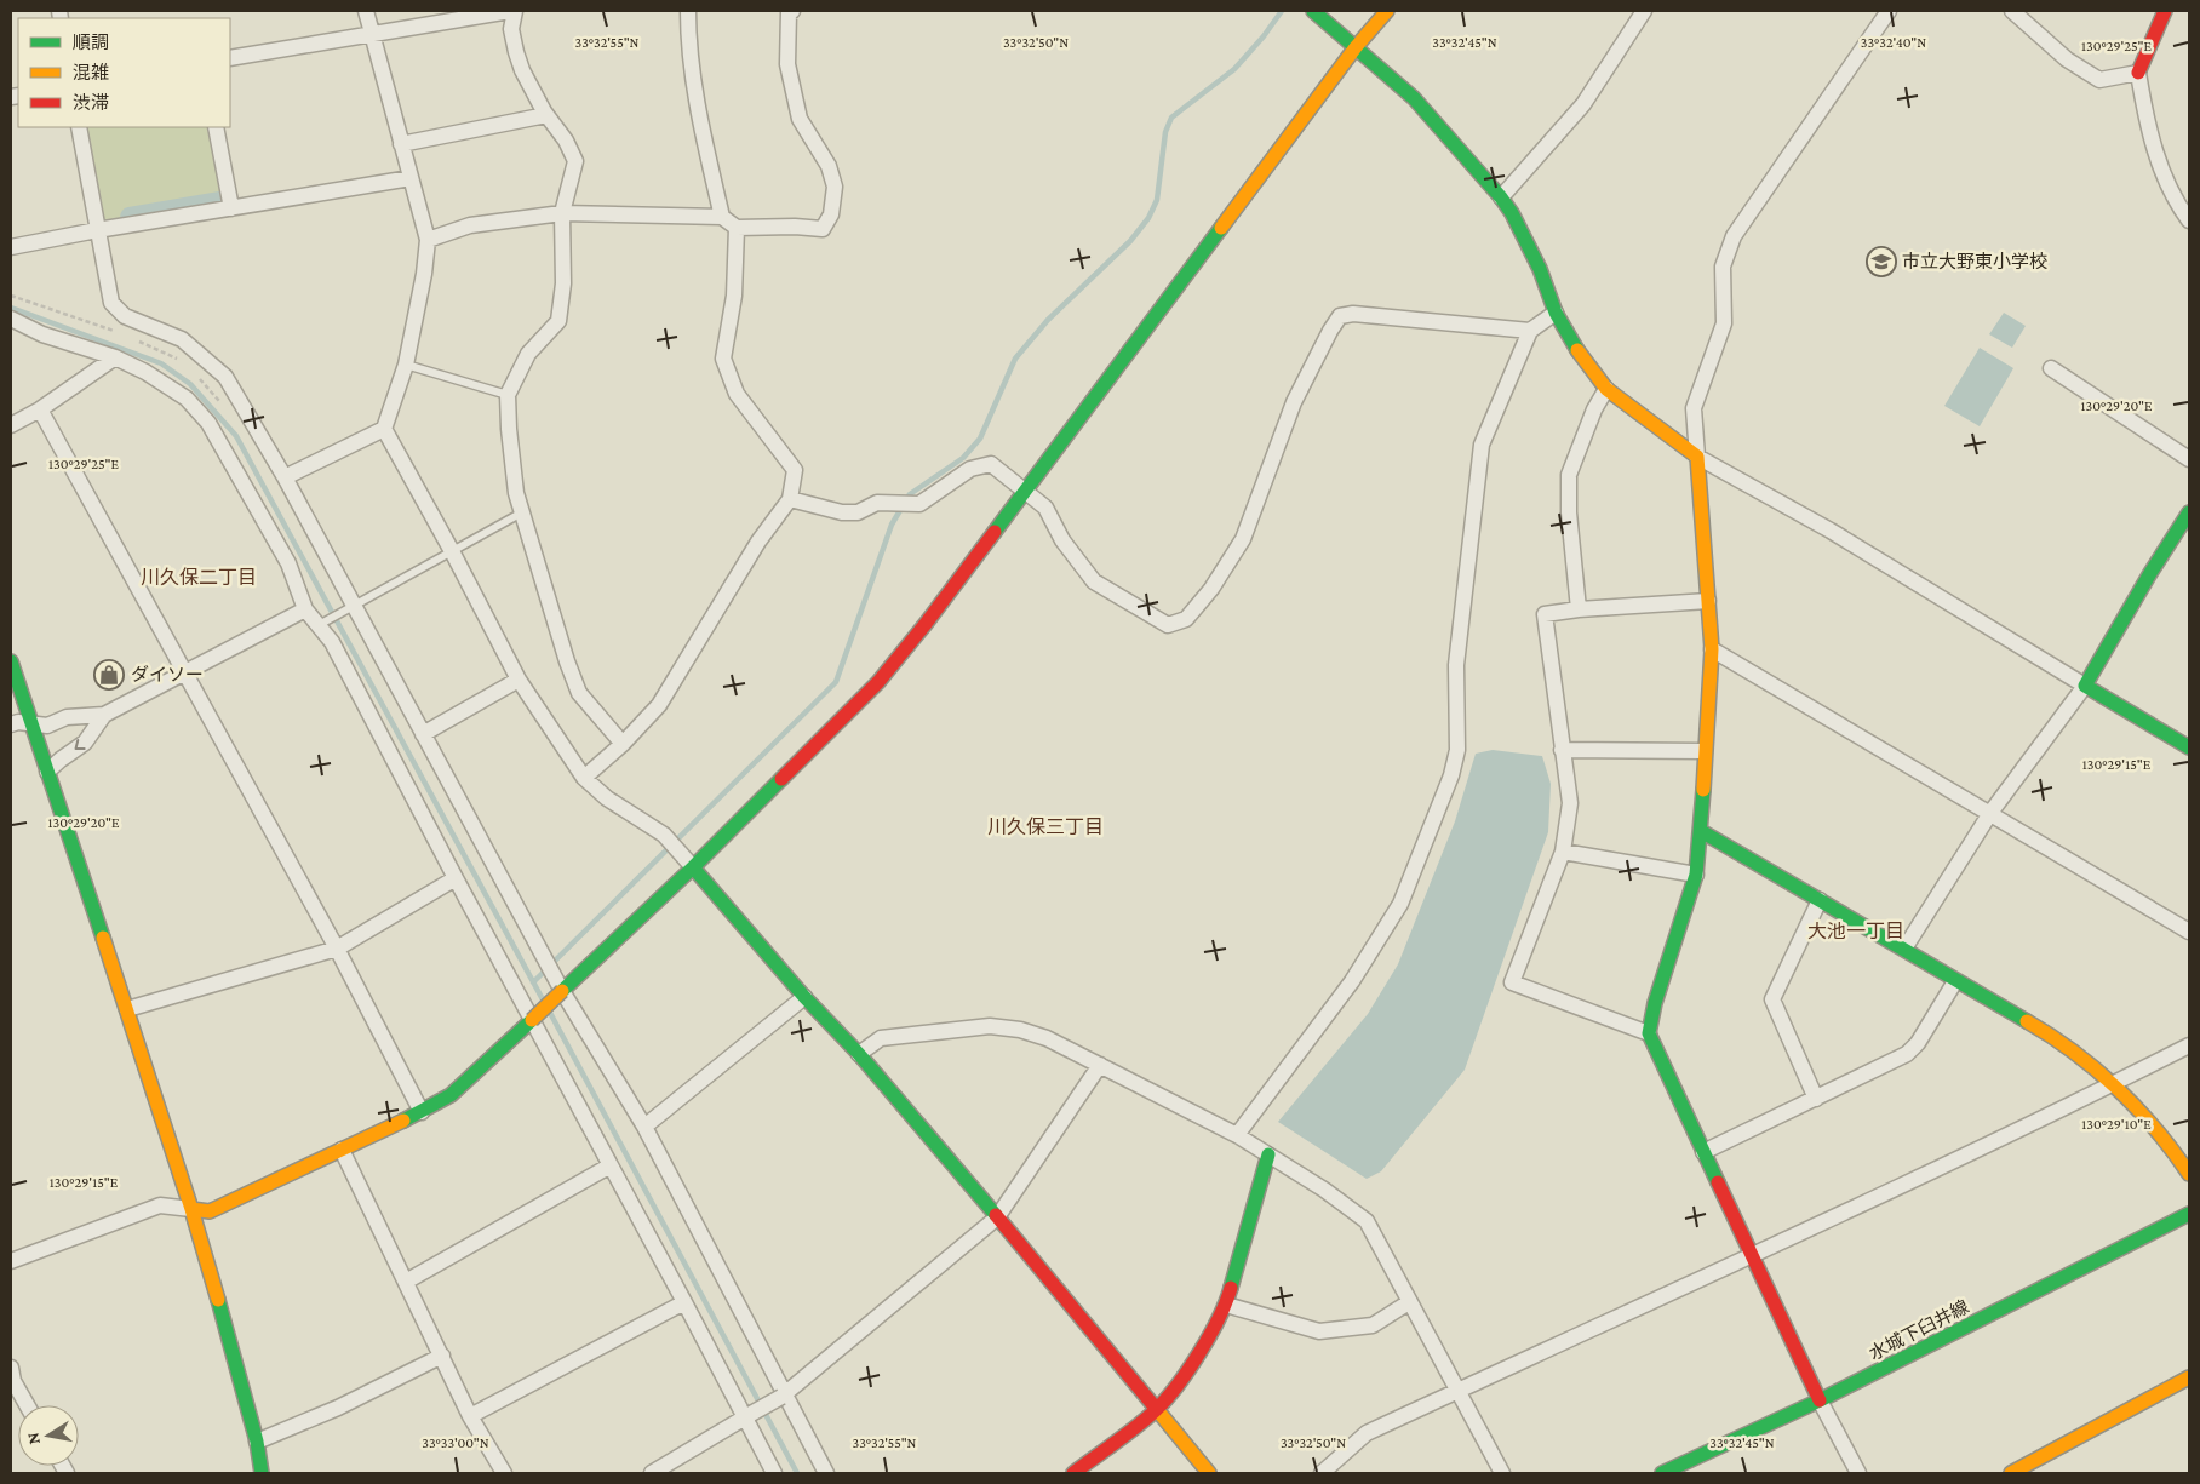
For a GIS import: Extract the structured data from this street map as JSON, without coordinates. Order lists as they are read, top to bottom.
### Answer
{
  "streets": {
    "street": ["水城下臼井線"]
  },
  "districts": ["川久保二丁目", "川久保三丁目", "大池一丁目"],
  "places": {
    "school or university": ["市立大野東小学校"],
    "shop": ["ダイソー"]
  },
  "legend": ["順調", "混雑", "渋滞"],
  "north": "left",
  "coordinates": [
    "33°32'50\"N",
    "33°32'45\"N",
    "33°32'55\"N",
    "33°32'40\"N",
    "130°29'25\"E",
    "130°29'20\"E",
    "130°29'15\"E",
    "130°29'10\"E",
    "33°33'00\"N"
  ]
}
